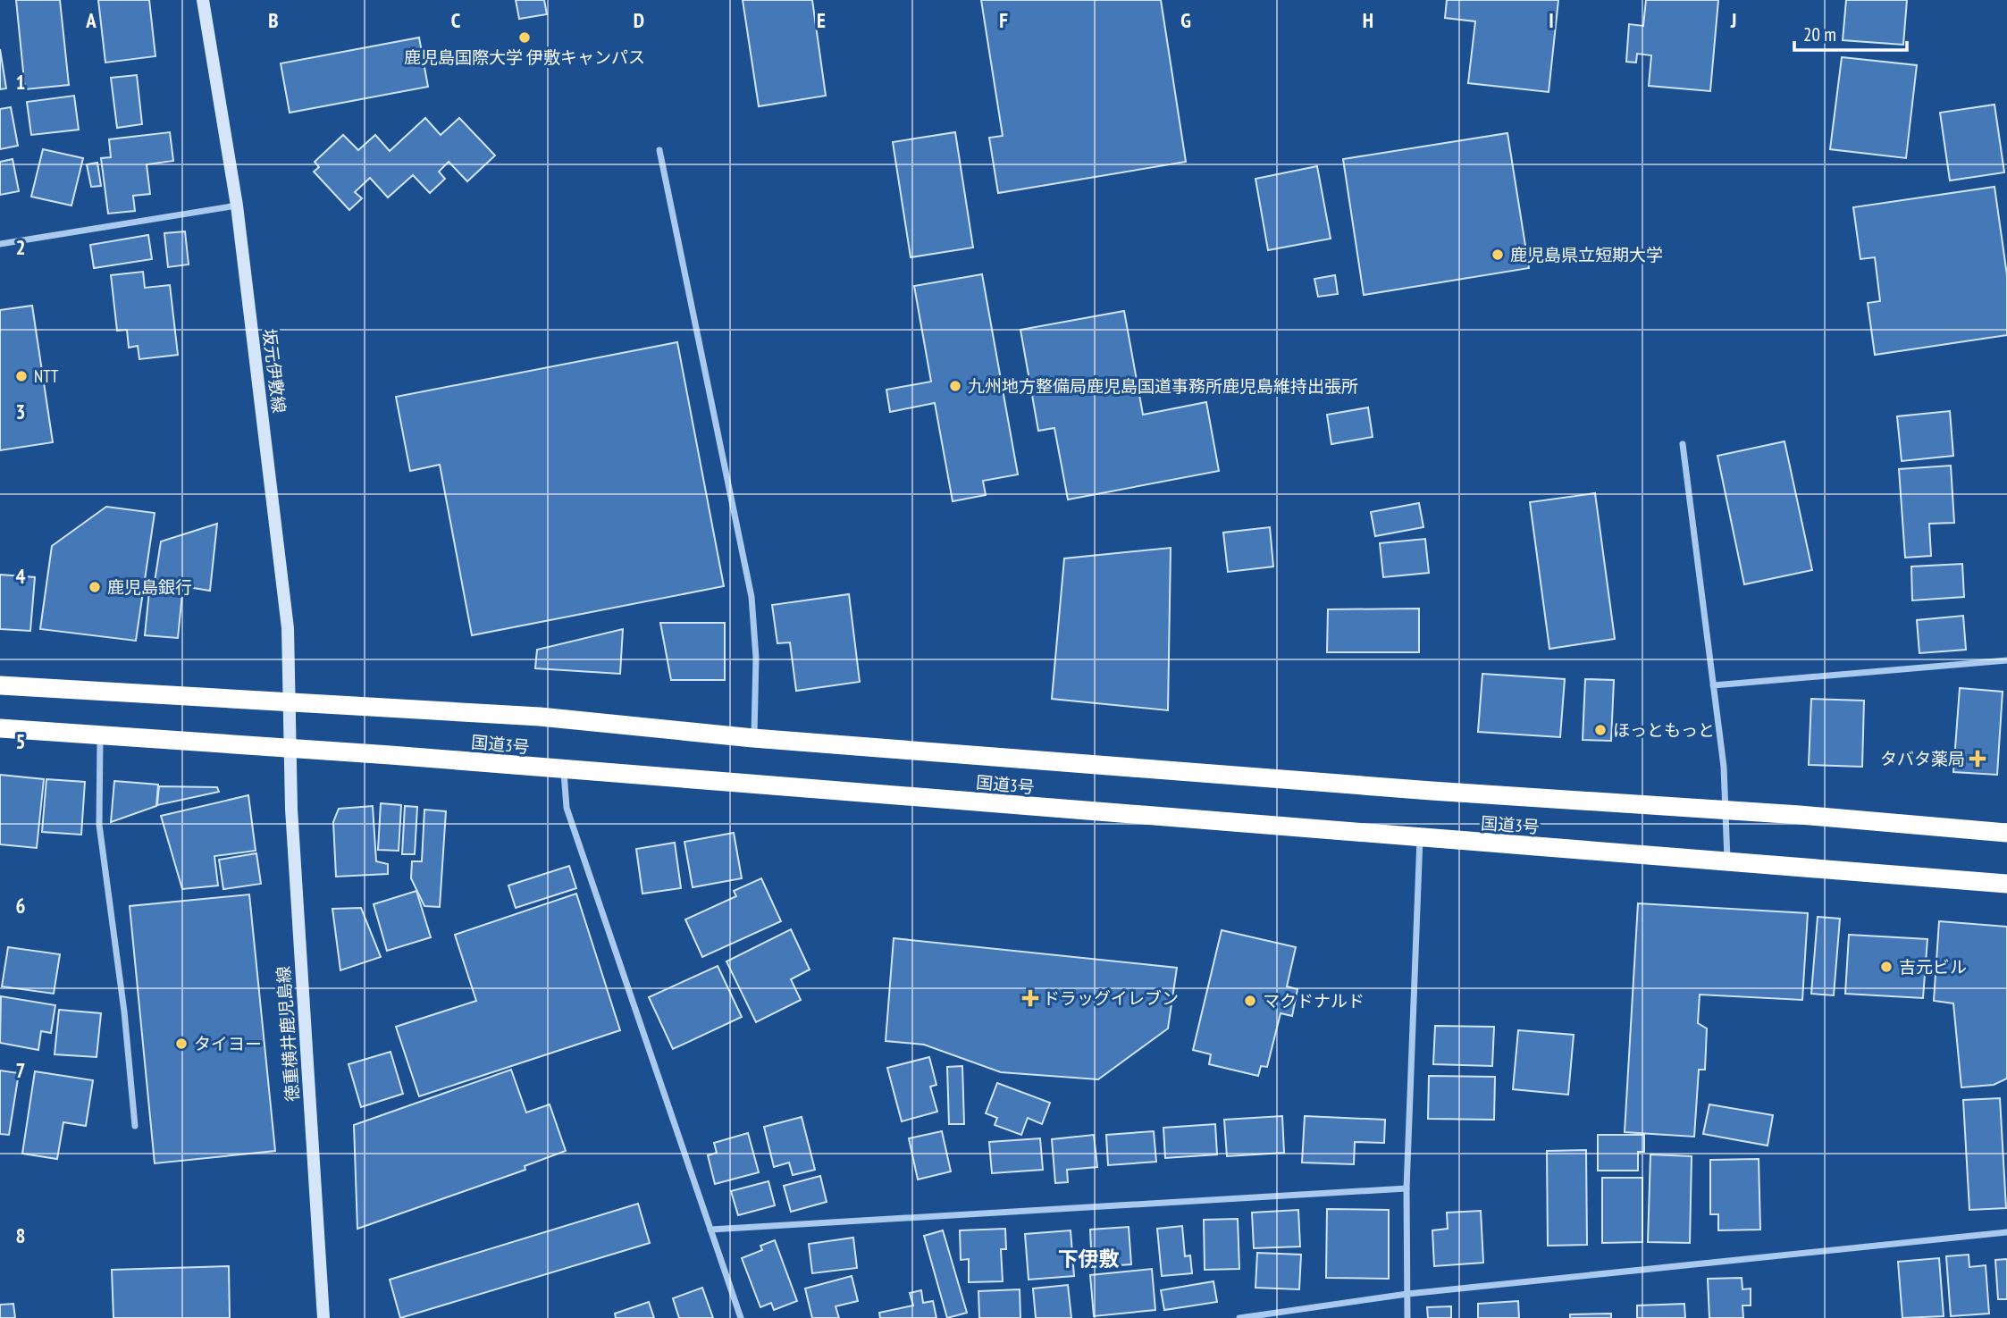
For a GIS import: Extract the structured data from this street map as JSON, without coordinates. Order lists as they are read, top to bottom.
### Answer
{
  "streets": {
    "highway": ["国道3号"],
    "main road": ["坂元伊敷線", "徳重横井鹿児島線"]
  },
  "crossings": [
    ["坂元伊敷線", "国道3号"],
    ["坂元伊敷線", "徳重横井鹿児島線"],
    ["国道3号", "徳重横井鹿児島線"]
  ],
  "districts": ["下伊敷"],
  "places": {
    "other": [
      "鹿児島国際大学 伊敷キャンパス",
      "鹿児島県立短期大学",
      "NTT",
      "九州地方整備局鹿児島国道事務所鹿児島維持出張所",
      "鹿児島銀行",
      "ほっともっと",
      "吉元ビル",
      "マクドナルド",
      "タイヨー"
    ],
    "health": ["タバタ薬局", "ドラッグイレブン"]
  },
  "scale_bar": "20 m",
  "grid": {
    "columns": [
      "A",
      "B",
      "C",
      "D",
      "E",
      "F",
      "G",
      "H",
      "I",
      "J"
    ],
    "rows": [
      "1",
      "2",
      "3",
      "4",
      "5",
      "6",
      "7",
      "8"
    ]
  }
}
